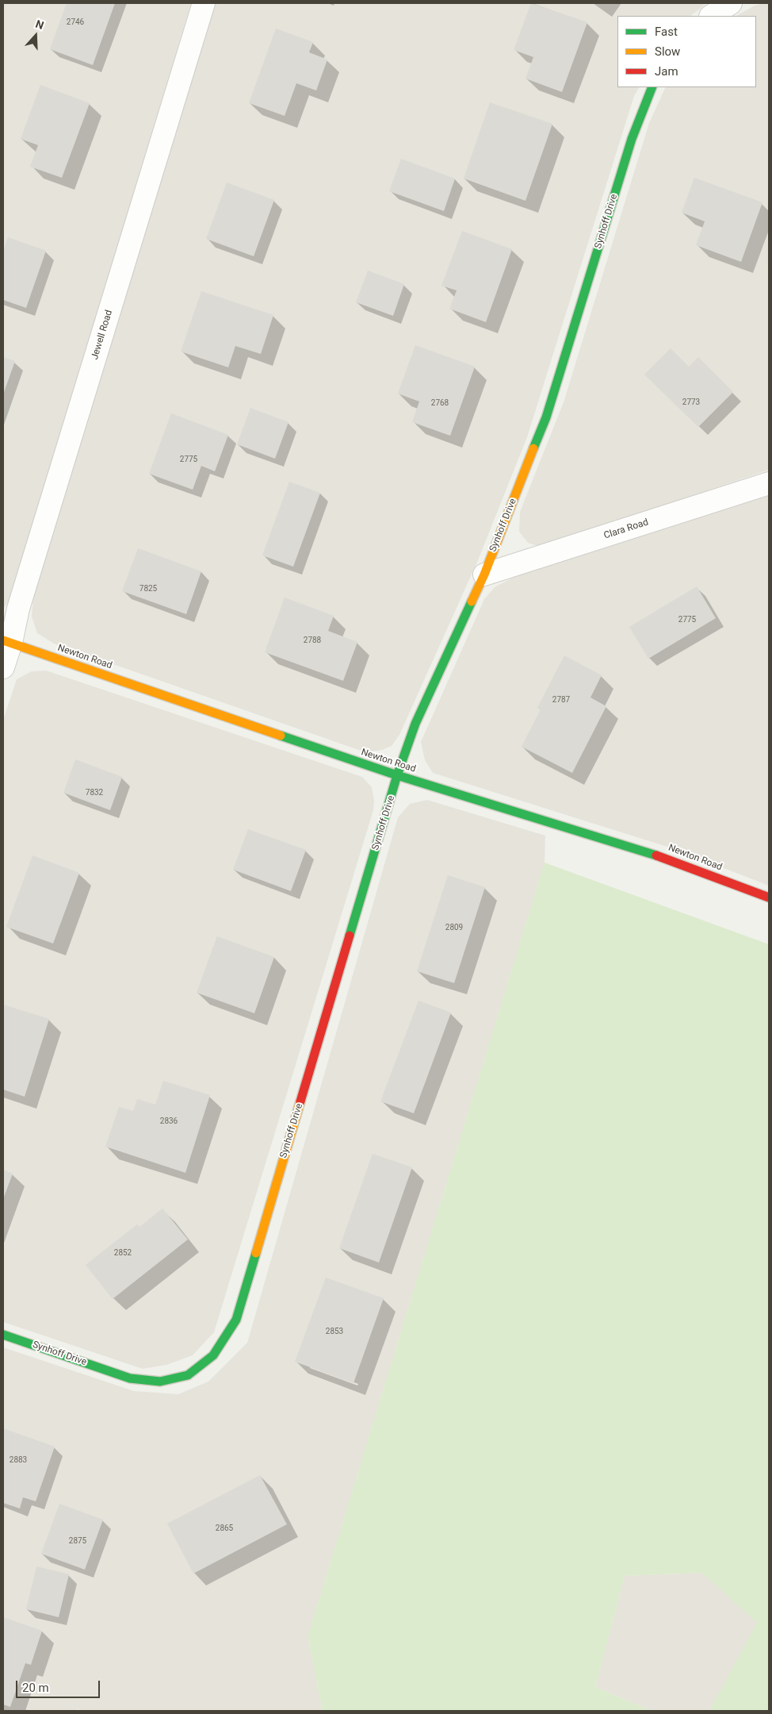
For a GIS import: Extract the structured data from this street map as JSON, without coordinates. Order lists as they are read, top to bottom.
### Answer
{
  "streets": {
    "street": [
      "Synhoff Drive",
      "Jewell Road",
      "Clara Road",
      "Newton Road"
    ]
  },
  "crossings": [
    ["Synhoff Drive", "Clara Road"],
    ["Synhoff Drive", "Newton Road"],
    ["Jewell Road", "Newton Road"]
  ],
  "house_numbers": [
    "2746",
    "2773",
    "2768",
    "2775",
    "7825",
    "2775",
    "2788",
    "2787",
    "7832",
    "2809",
    "2836",
    "2852",
    "2853",
    "2883",
    "2865",
    "2875"
  ],
  "legend": ["Fast", "Slow", "Jam"],
  "scale_bar": "20 m",
  "north": "top"
}
